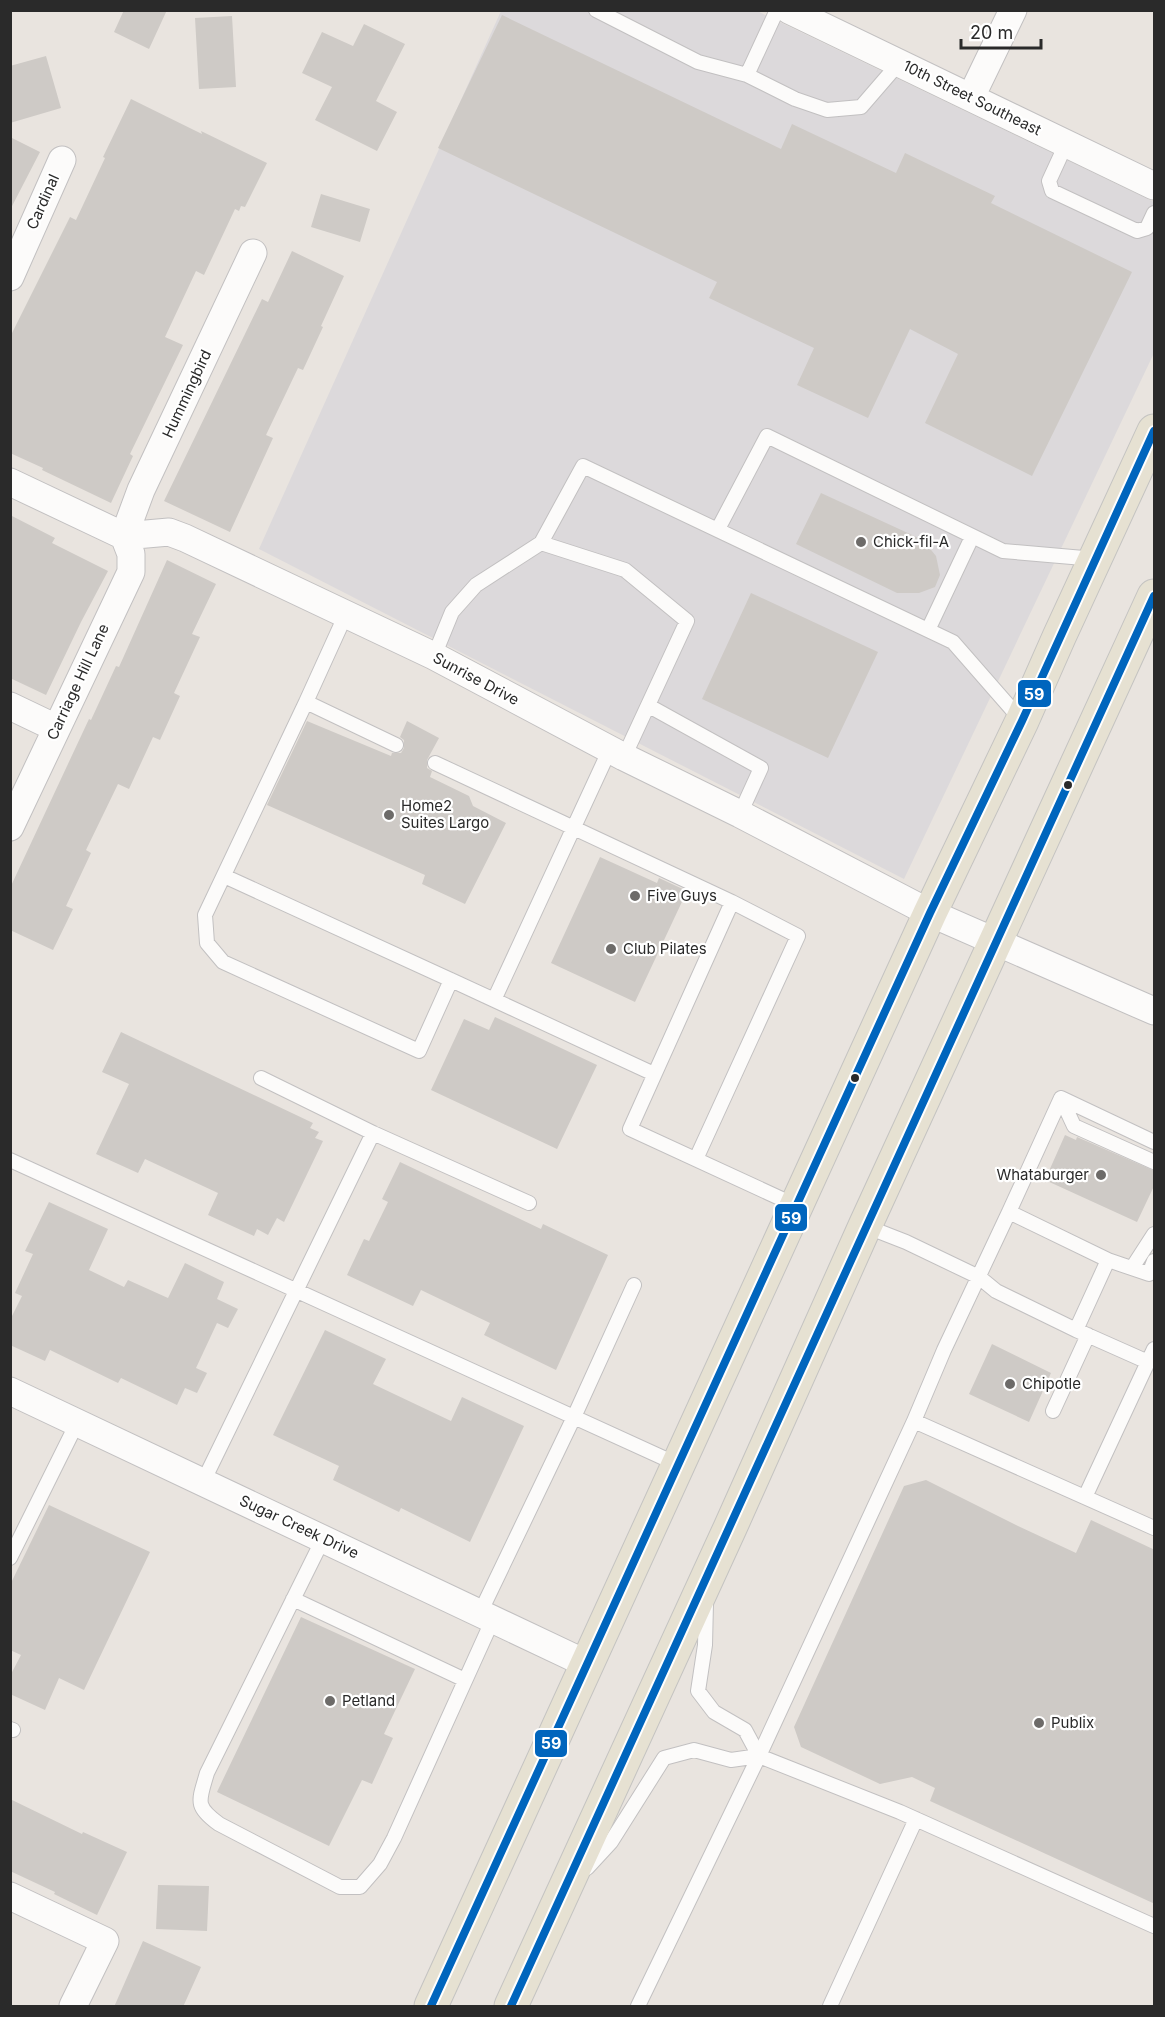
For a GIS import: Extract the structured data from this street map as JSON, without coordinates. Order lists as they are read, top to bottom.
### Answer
{
  "streets": {
    "street": [
      "10th Street Southeast",
      "Cardinal",
      "Hummingbird",
      "Sunrise Drive",
      "Carriage Hill Lane",
      "Sugar Creek Drive"
    ]
  },
  "crossings": [
    ["Hummingbird", "Sunrise Drive"],
    ["Hummingbird", "Carriage Hill Lane"],
    ["Sunrise Drive", "Carriage Hill Lane"]
  ],
  "places": [
    "Chick-fil-A",
    "Home2 Suites Largo",
    "Five Guys",
    "Club Pilates",
    "Whataburger",
    "Chipotle",
    "Petland",
    "Publix"
  ],
  "lines": ["transit line 59"],
  "scale_bar": "20 m"
}
